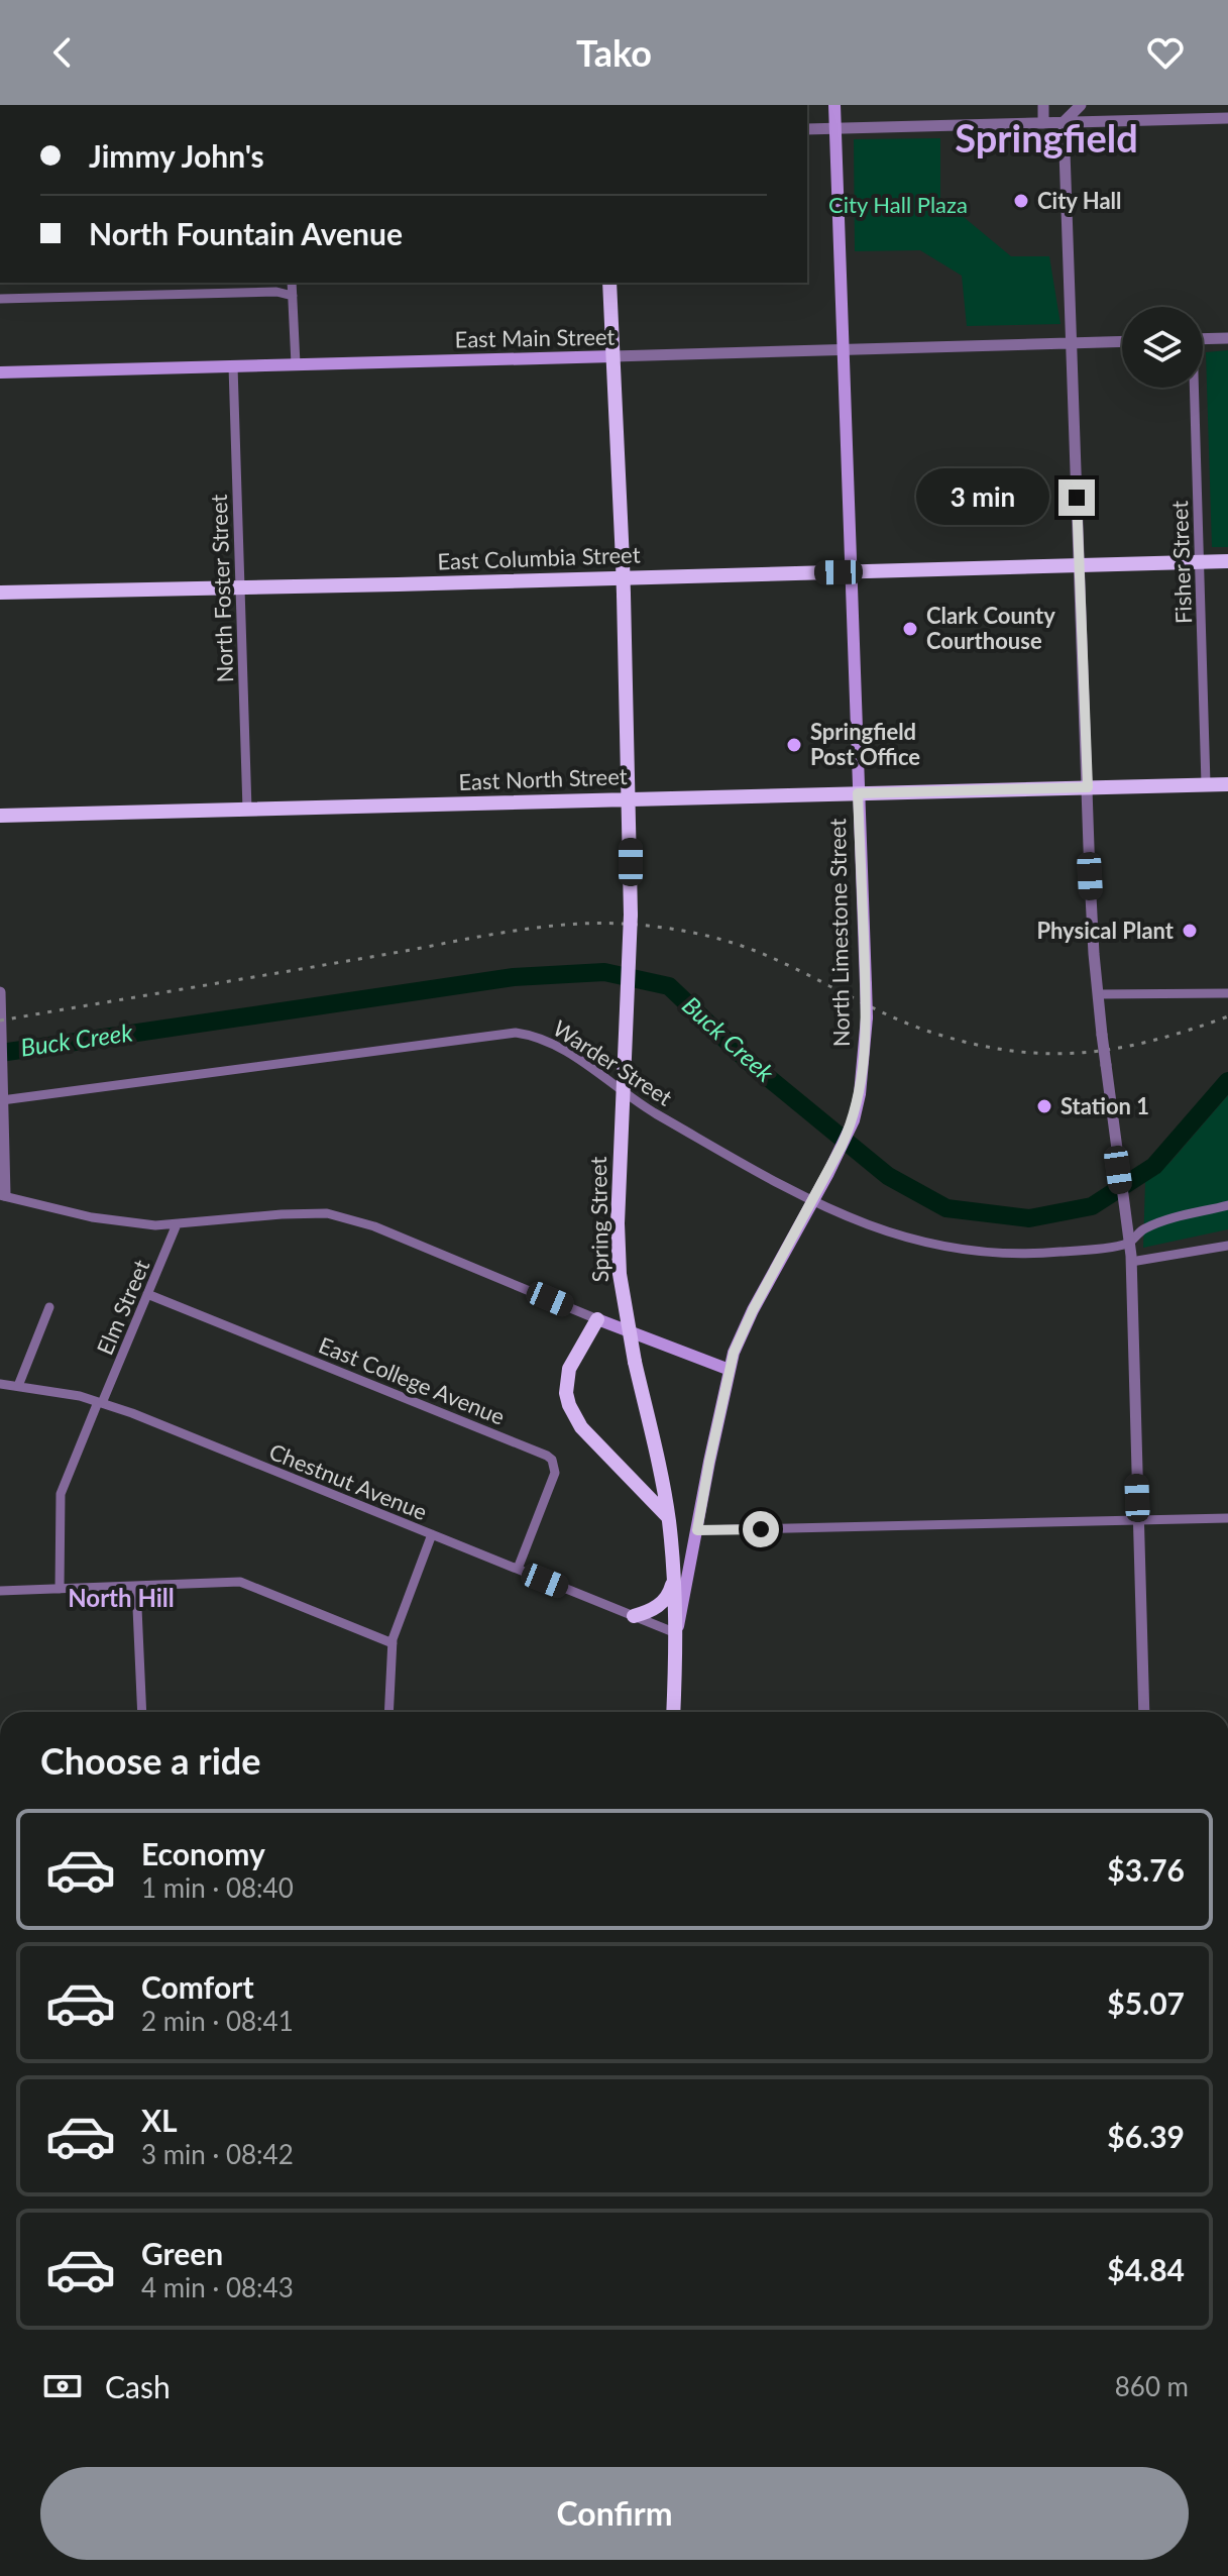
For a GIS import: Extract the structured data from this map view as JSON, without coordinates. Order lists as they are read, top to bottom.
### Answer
{
  "streets": {
    "main road": [
      "East Main Street",
      "East Columbia Street",
      "East North Street",
      "North Limestone Street",
      "Spring Street"
    ],
    "street": [
      "Fisher Street",
      "North Foster Street",
      "Warder Street",
      "Elm Street",
      "East College Avenue",
      "Chestnut Avenue"
    ]
  },
  "crossings": [
    ["East Main Street", "North Foster Street"],
    ["East Main Street", "North Limestone Street"],
    ["East Main Street", "Spring Street"],
    ["East Columbia Street", "Fisher Street"],
    ["East Columbia Street", "North Foster Street"],
    ["East Columbia Street", "North Limestone Street"],
    ["Fisher Street", "East North Street"],
    ["North Foster Street", "East North Street"],
    ["East North Street", "North Limestone Street"],
    ["East North Street", "Spring Street"],
    ["North Limestone Street", "Warder Street"],
    ["North Limestone Street", "Spring Street"],
    ["North Limestone Street", "Chestnut Avenue"],
    ["Spring Street", "Chestnut Avenue"],
    ["Elm Street", "East College Avenue"],
    ["Elm Street", "Chestnut Avenue"],
    ["East College Avenue", "Chestnut Avenue"]
  ],
  "districts": ["Springfield", "North Hill"],
  "water": ["Buck Creek"],
  "parks": ["City Hall Plaza"],
  "places": [
    "City Hall",
    "Clark County Courthouse",
    "Springfield Post Office",
    "Physical Plant",
    "Station 1"
  ],
  "page": {
    "header": "Tako",
    "banner": ["Jimmy John's", "North Fountain Avenue"],
    "bubble": "3 min",
    "heading": "Choose a ride",
    "list": [
      {
        "name": "Economy",
        "note": "1 min · 08:40",
        "value": "$3.76"
      },
      {
        "name": "Comfort",
        "note": "2 min · 08:41",
        "value": "$5.07"
      },
      {
        "name": "XL",
        "note": "3 min · 08:42",
        "value": "$6.39"
      },
      {
        "name": "Green",
        "note": "4 min · 08:43",
        "value": "$4.84"
      }
    ],
    "pay": ["Cash", "860 m"],
    "buttons": "Confirm"
  }
}
